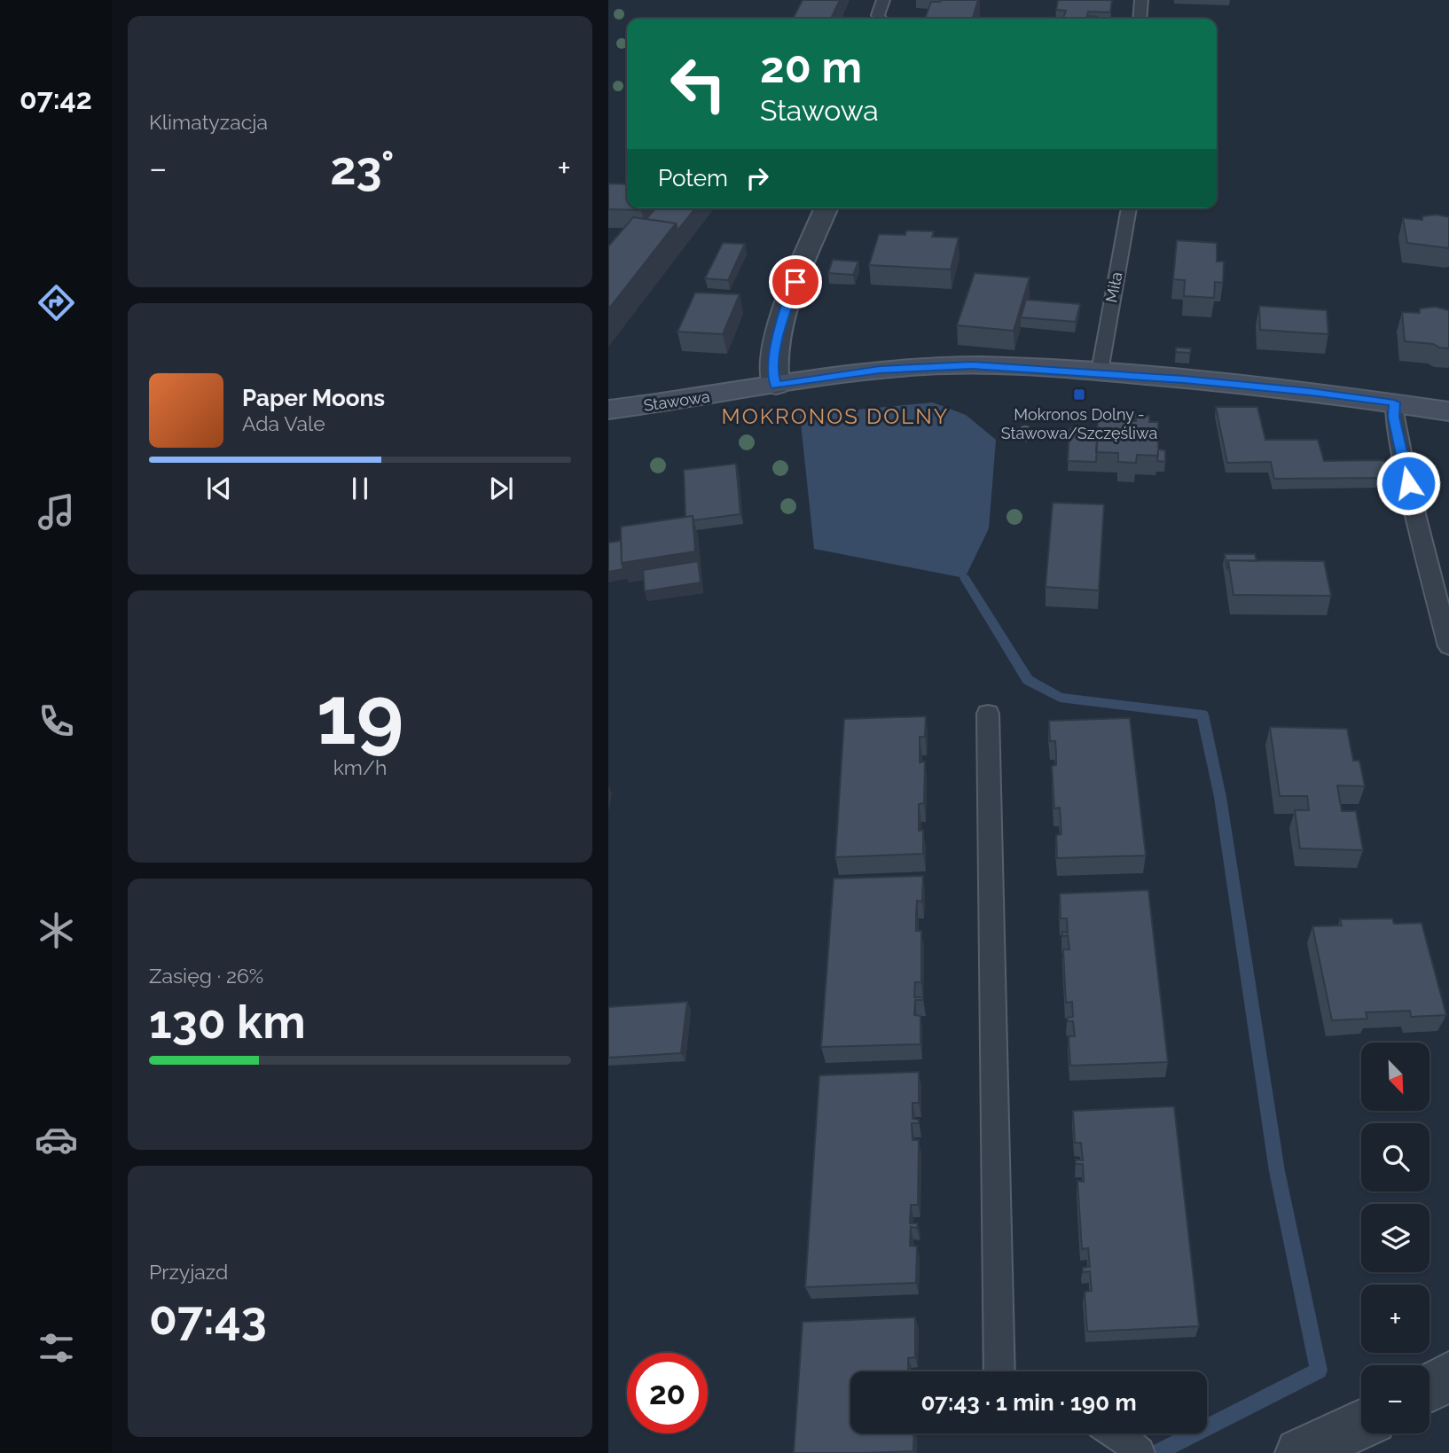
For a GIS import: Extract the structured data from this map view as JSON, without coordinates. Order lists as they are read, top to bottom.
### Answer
{
  "streets": {
    "street": ["Stawowa"],
    "lane": ["Miła"]
  },
  "crossings": [
    ["Miła", "Stawowa"]
  ],
  "districts": ["MOKRONOS DOLNY"],
  "places": {
    "transit": ["Mokronos Dolny - Stawowa/Szczęśliwa"]
  },
  "north": "bottom right",
  "page": {
    "tabs": "07:42",
    "tile": [
      "Klimatyzacja",
      ["19", "km/h"],
      ["Zasięg · 26%", "130 km"],
      ["Przyjazd", "07:43"]
    ],
    "turn": ["20 m", "Stawowa"],
    "heat": ["−", "23°", "+"],
    "then": "Potem",
    "song": ["Paper Moons", "Ada Vale"],
    "map_buttons": ["+", "−"],
    "limit": "20",
    "trip": "07:43 · 1 min · 190 m"
  }
}
